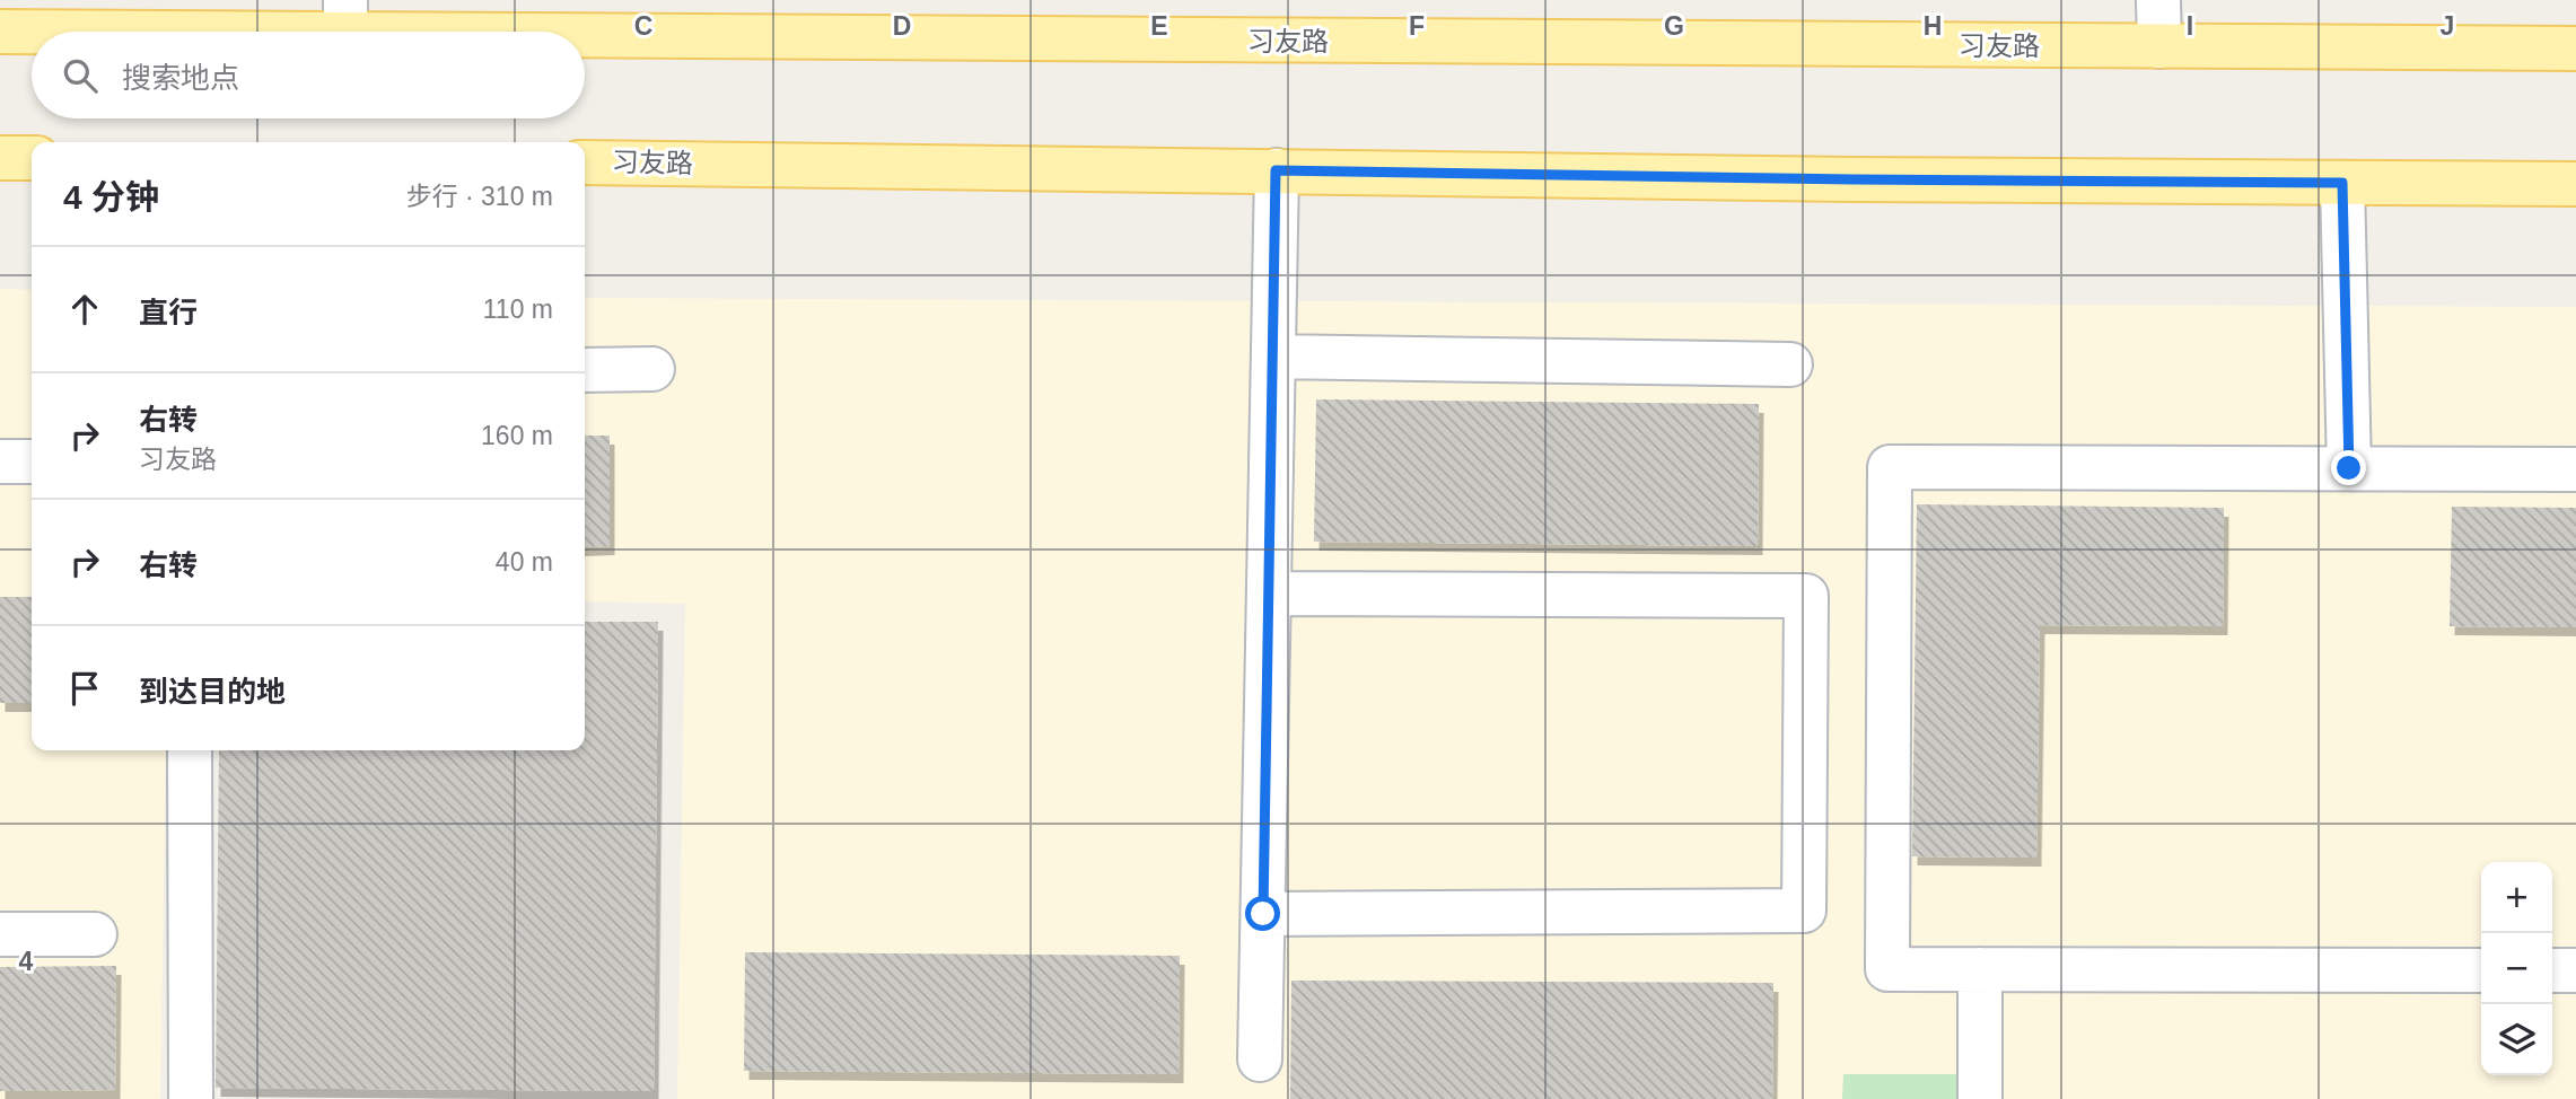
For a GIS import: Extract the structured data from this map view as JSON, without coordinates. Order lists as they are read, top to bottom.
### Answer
{
  "streets": {
    "main road": ["习友路"]
  },
  "page": {
    "search": "搜索地点",
    "heading": ["4 分钟", "步行 · 310 m"],
    "list": [
      ["直行", "110 m"],
      ["右转", "习友路", "160 m"],
      ["右转", "40 m"],
      "到达目的地"
    ],
    "map_buttons": ["+", "−"]
  },
  "grid": {
    "columns": [
      "C",
      "D",
      "E",
      "F",
      "G",
      "H",
      "I",
      "J"
    ],
    "rows": ["4"]
  }
}
